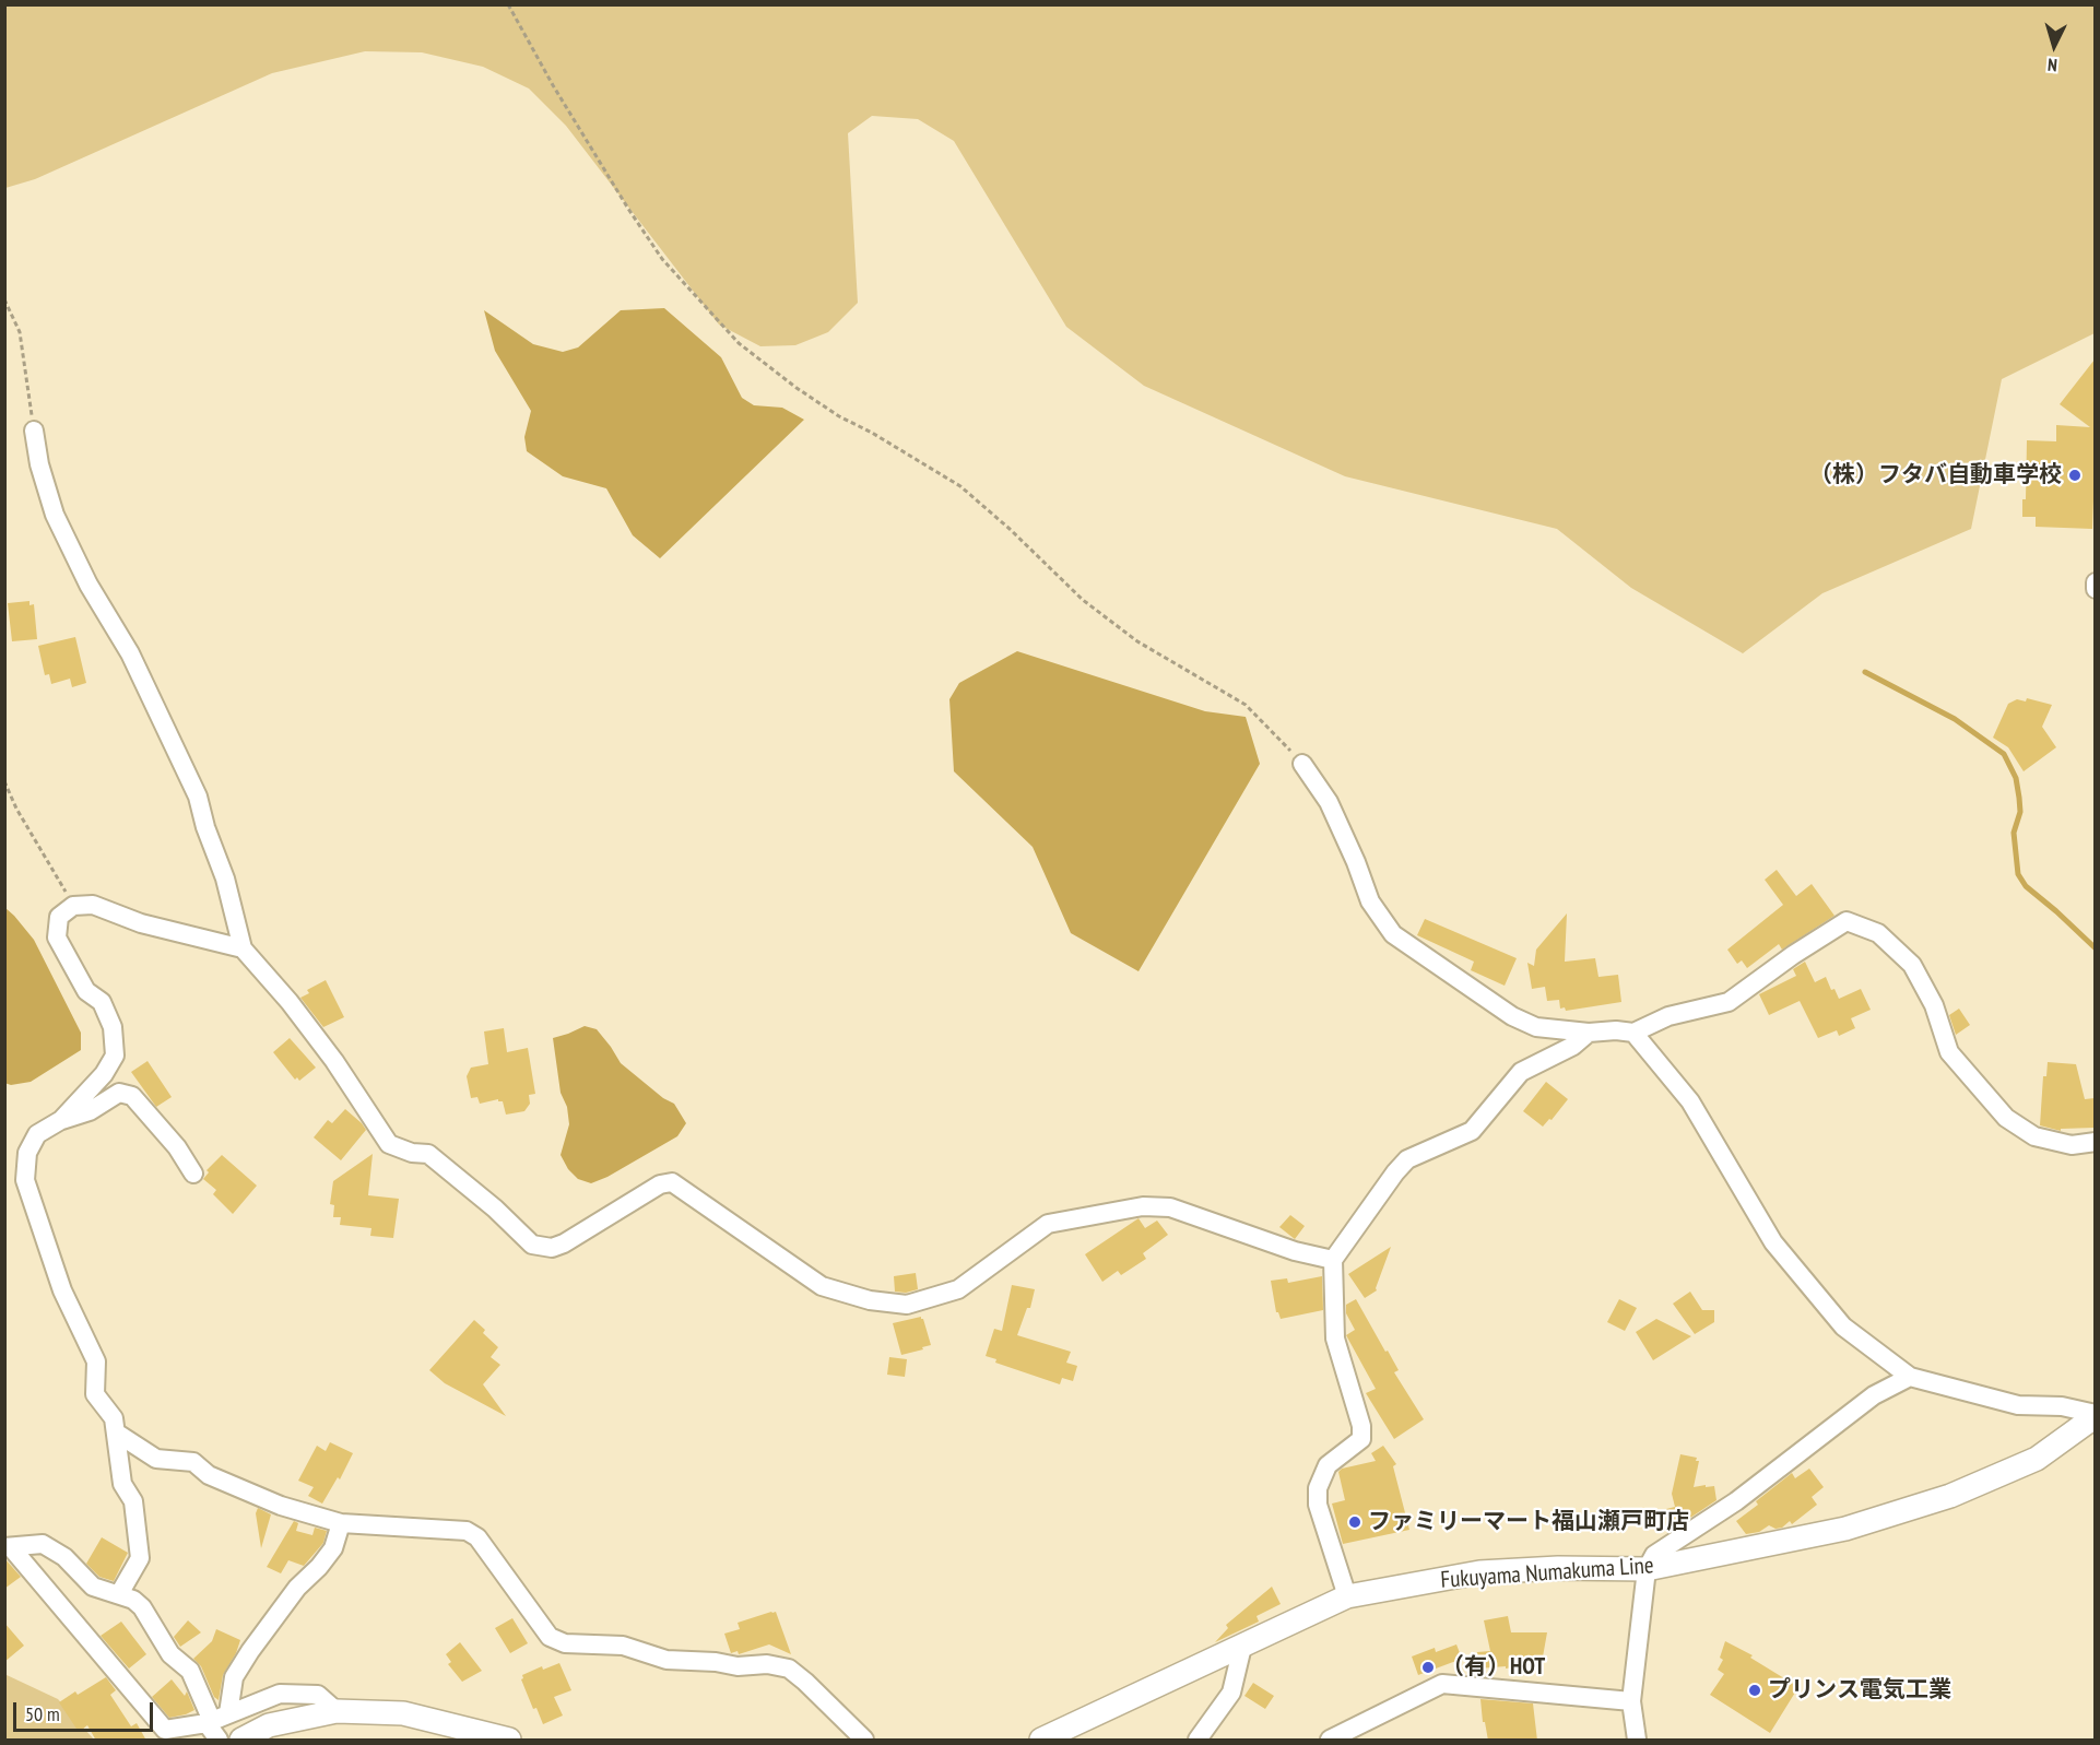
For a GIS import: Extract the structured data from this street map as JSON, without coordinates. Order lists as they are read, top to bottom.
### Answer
{
  "streets": {
    "main road": ["Fukuyama Numakuma Line"]
  },
  "places": [
    "（株）フタバ自動車学校",
    "ファミリーマート福山瀬戸町店",
    "（有）HOT",
    "プリンス電気工業"
  ],
  "scale_bar": "50 m",
  "north": "bottom"
}
